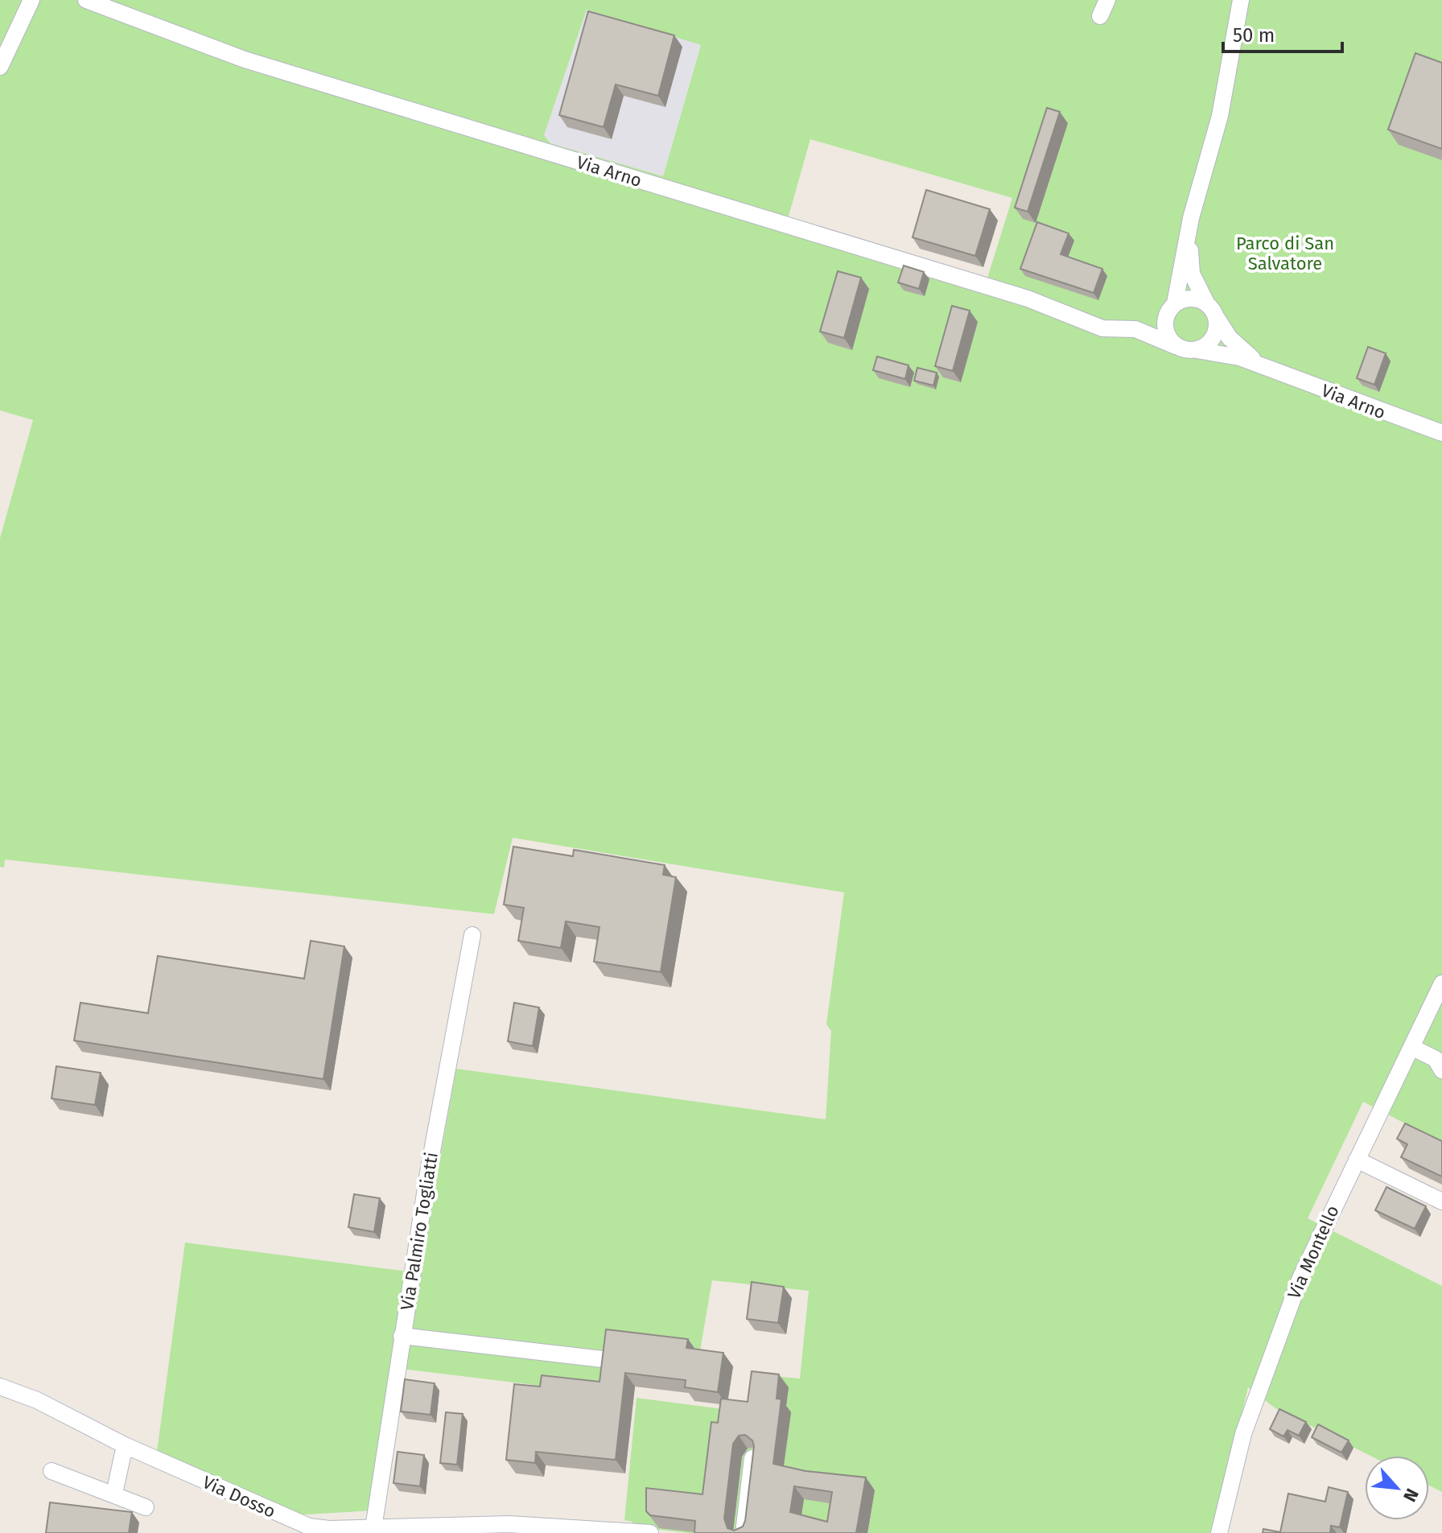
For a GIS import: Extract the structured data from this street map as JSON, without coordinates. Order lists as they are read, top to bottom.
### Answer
{
  "streets": {
    "street": [
      "Via Arno",
      "Via Palmiro Togliatti",
      "Via Montello",
      "Via Dosso"
    ]
  },
  "crossings": [
    ["Via Palmiro Togliatti", "Via Dosso"]
  ],
  "parks": ["Parco di San Salvatore"],
  "scale_bar": "50 m",
  "north": "bottom right"
}
